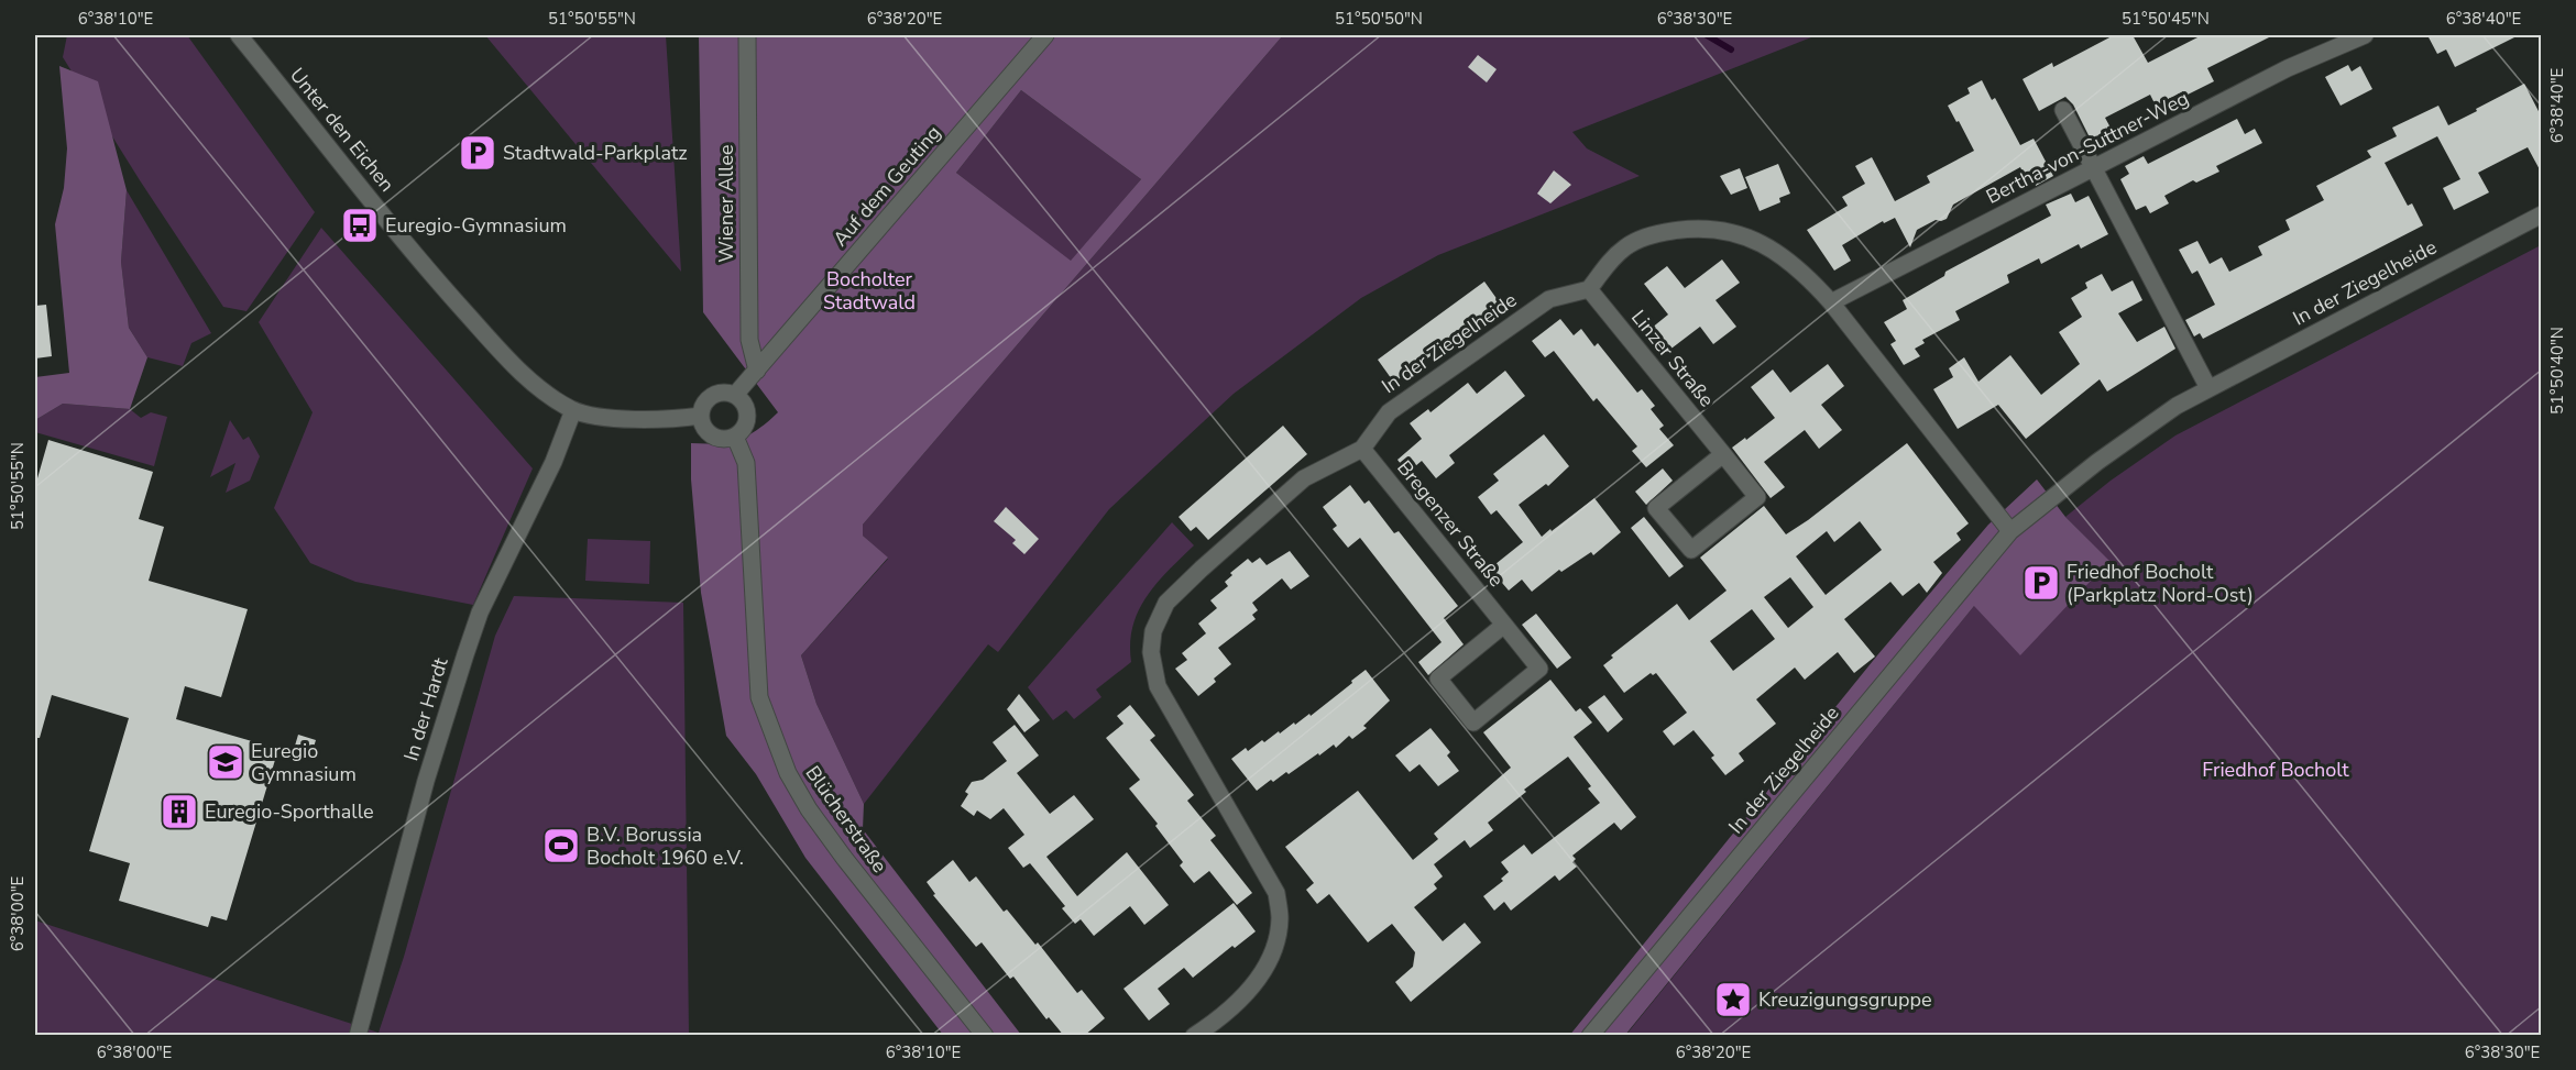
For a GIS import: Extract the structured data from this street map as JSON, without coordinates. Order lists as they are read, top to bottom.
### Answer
{
  "streets": {
    "street": [
      "Unter den Eichen",
      "Bertha-von-Suttner-Weg",
      "Auf dem Geuting",
      "Wiener Allee",
      "In der Ziegelheide",
      "Linzer Straße",
      "Bregenzer Straße",
      "In der Hardt",
      "Blücherstraße"
    ]
  },
  "crossings": [
    ["Unter den Eichen", "Auf dem Geuting"],
    ["Unter den Eichen", "In der Hardt"],
    ["Unter den Eichen", "Blücherstraße"],
    ["Auf dem Geuting", "Wiener Allee"],
    ["Auf dem Geuting", "Blücherstraße"],
    ["In der Ziegelheide", "Linzer Straße"],
    ["In der Ziegelheide", "Bregenzer Straße"]
  ],
  "parks": ["Bocholter Stadtwald", "Friedhof Bocholt"],
  "places": {
    "parking": ["Stadtwald-Parkplatz", "Friedhof Bocholt (Parkplatz Nord-Ost)"],
    "bus stop": ["Euregio-Gymnasium"],
    "school or university": ["Euregio Gymnasium"],
    "building": ["Euregio-Sporthalle"],
    "sports": ["B.V. Borussia Bocholt 1960 e.V."],
    "place": ["Kreuzigungsgruppe"]
  },
  "coordinates": [
    "6°38'10\"E",
    "51°50'55\"N",
    "6°38'20\"E",
    "51°50'50\"N",
    "6°38'30\"E",
    "51°50'45\"N",
    "6°38'40\"E",
    "51°50'40\"N",
    "6°38'00\"E"
  ]
}
